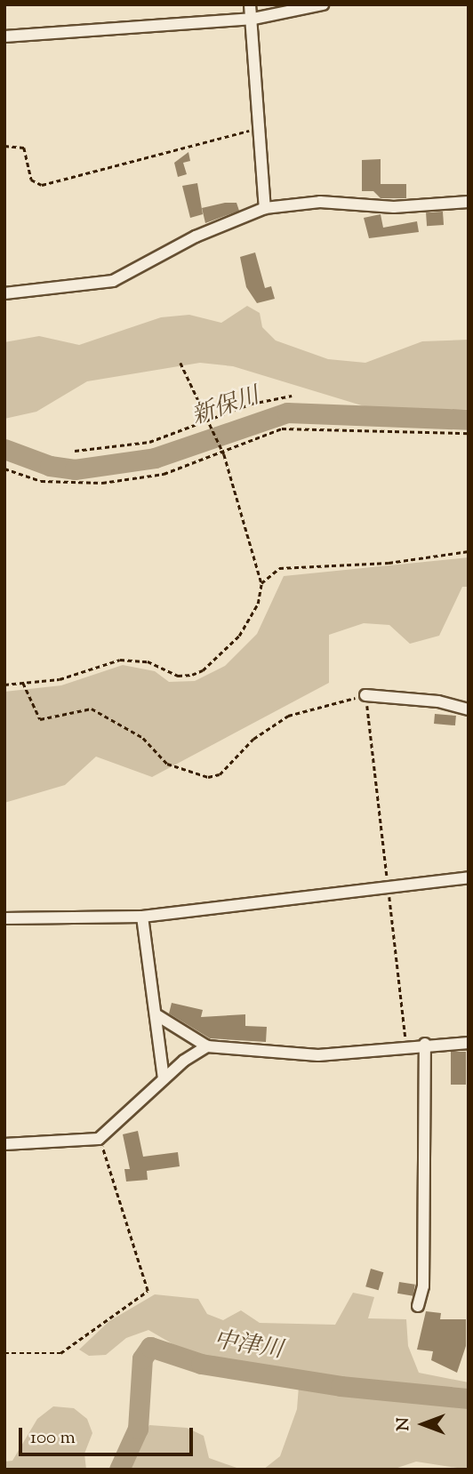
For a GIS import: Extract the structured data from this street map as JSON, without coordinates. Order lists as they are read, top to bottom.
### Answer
{
  "water": ["新保川", "中津川"],
  "scale_bar": "100 m",
  "north": "left"
}
